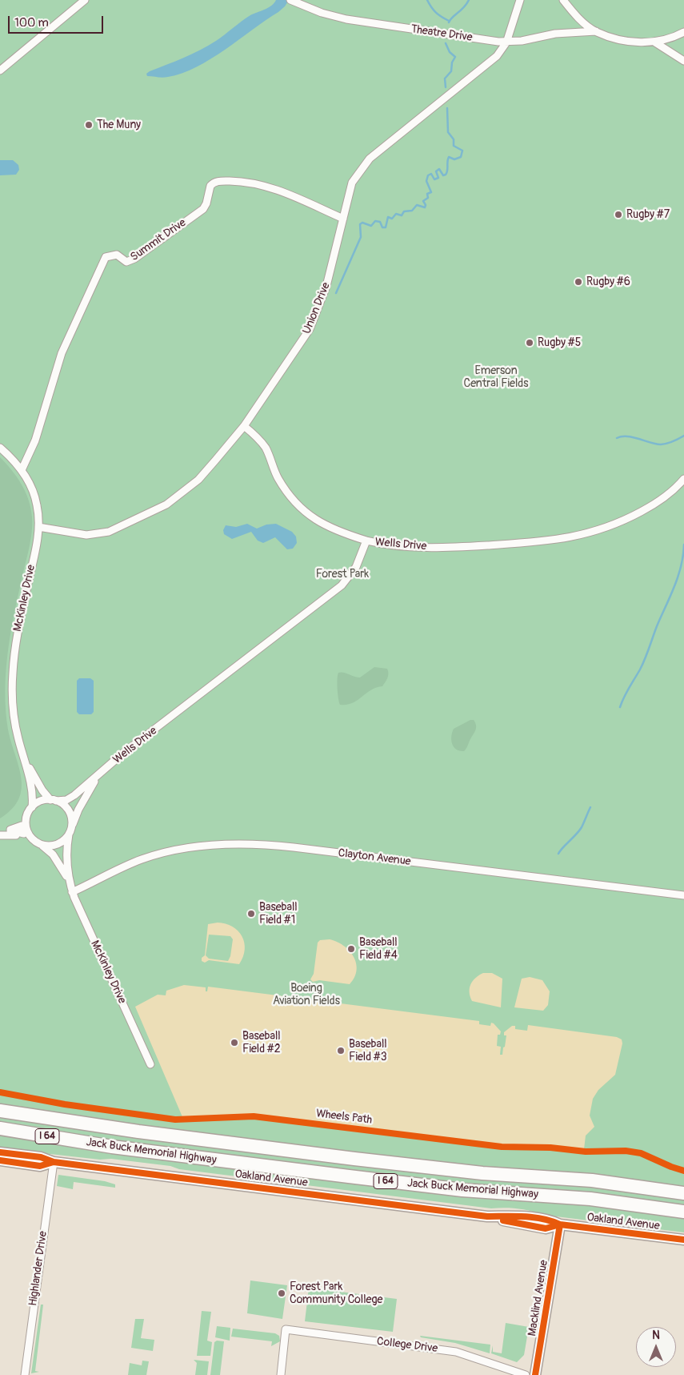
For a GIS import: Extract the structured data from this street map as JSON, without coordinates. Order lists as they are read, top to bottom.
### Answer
{
  "streets": {
    "highway": ["I 64", "Jack Buck Memorial Highway"],
    "street": [
      "Theatre Drive",
      "Summit Drive",
      "Union Drive",
      "Wells Drive",
      "McKinley Drive",
      "Clayton Avenue",
      "Oakland Avenue",
      "Highlander Drive",
      "Macklind Avenue",
      "College Drive"
    ],
    "cycle path": ["Wheels Path"]
  },
  "crossings": [
    ["Theatre Drive", "Union Drive"],
    ["Summit Drive", "Union Drive"],
    ["Summit Drive", "McKinley Drive"],
    ["Union Drive", "McKinley Drive"],
    ["Wells Drive", "McKinley Drive"],
    ["McKinley Drive", "Clayton Avenue"],
    ["Oakland Avenue", "Highlander Drive"],
    ["Oakland Avenue", "Macklind Avenue"]
  ],
  "parks": ["Emerson Central Fields", "Forest Park", "Boeing Aviation Fields"],
  "places": [
    "The Muny",
    "Rugby #7",
    "Rugby #6",
    "Rugby #5",
    "Baseball Field #1",
    "Baseball Field #4",
    "Baseball Field #2",
    "Baseball Field #3",
    "Forest Park Community College"
  ],
  "scale_bar": "100 m",
  "north": "top"
}
